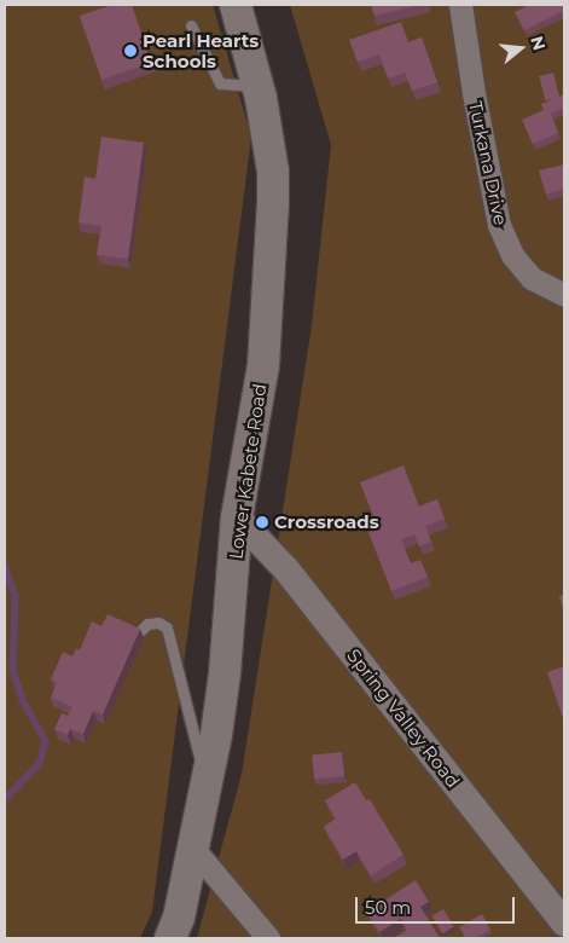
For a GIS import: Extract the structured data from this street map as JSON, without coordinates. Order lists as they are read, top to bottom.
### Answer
{
  "streets": {
    "main road": ["Lower Kabete Road"],
    "street": ["Turkana Drive", "Spring Valley Road"]
  },
  "crossings": [
    ["Lower Kabete Road", "Spring Valley Road"]
  ],
  "places": ["Pearl Hearts Schools", "Crossroads"],
  "scale_bar": "50 m",
  "north": "right"
}
